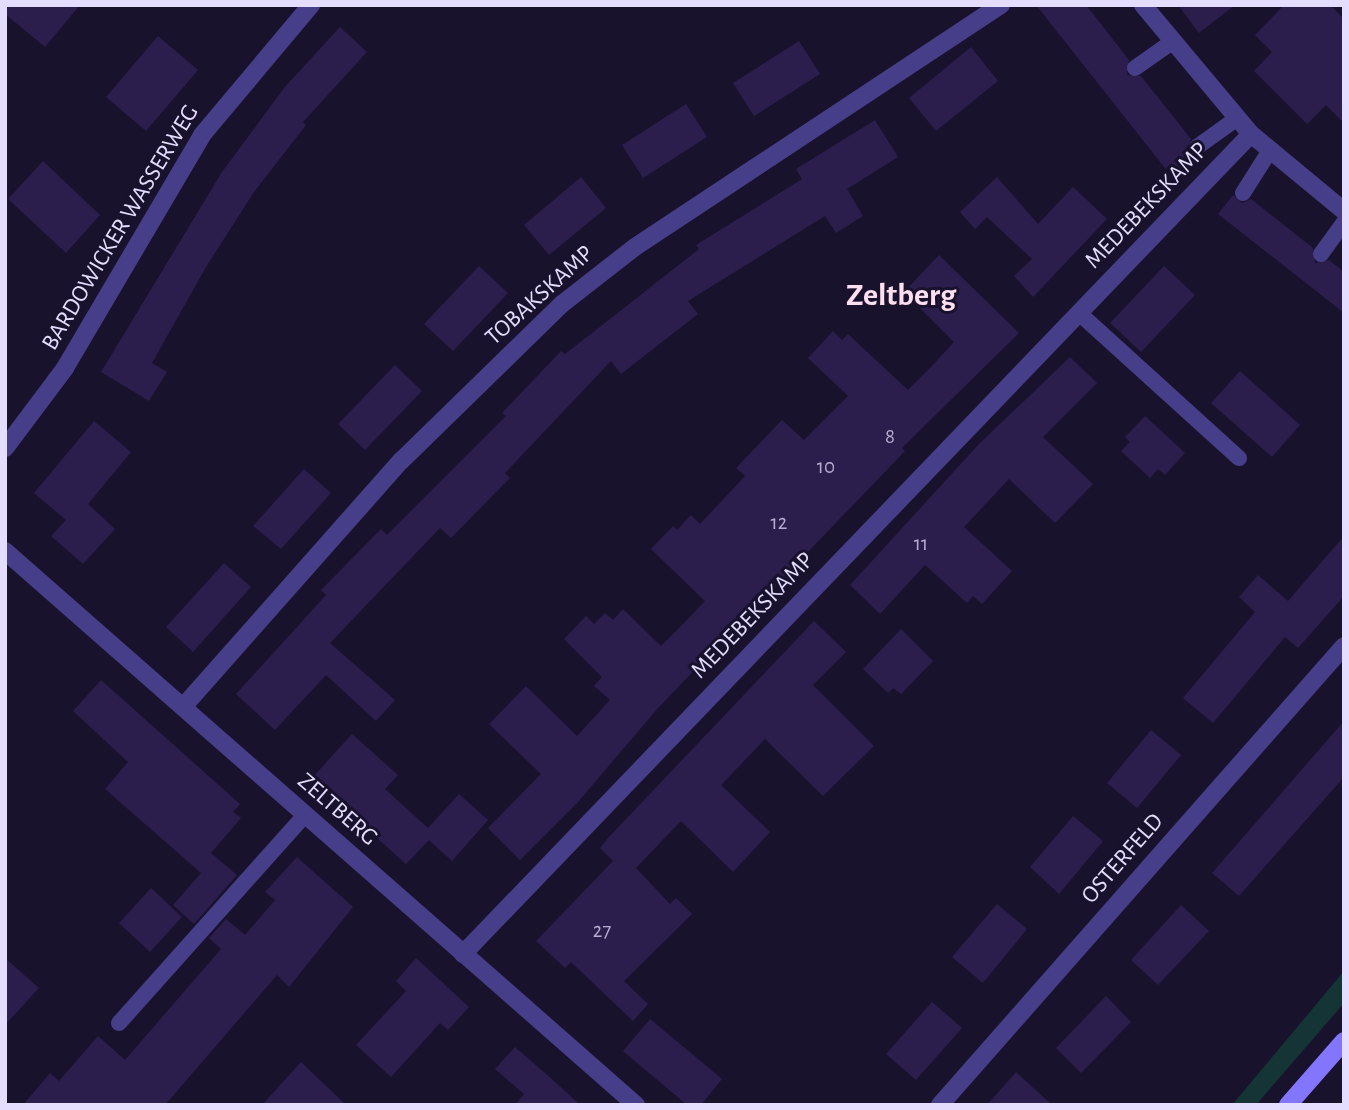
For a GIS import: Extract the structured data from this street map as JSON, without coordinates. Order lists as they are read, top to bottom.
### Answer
{
  "streets": {
    "street": [
      "MEDEBEKSKAMP",
      "BARDOWICKER WASSERWEG",
      "TOBAKSKAMP",
      "ZELTBERG",
      "OSTERFELD"
    ]
  },
  "crossings": [
    ["MEDEBEKSKAMP", "ZELTBERG"],
    ["TOBAKSKAMP", "ZELTBERG"]
  ],
  "districts": ["Zeltberg"],
  "house_numbers": [
    "8",
    "10",
    "12",
    "11",
    "27"
  ]
}
